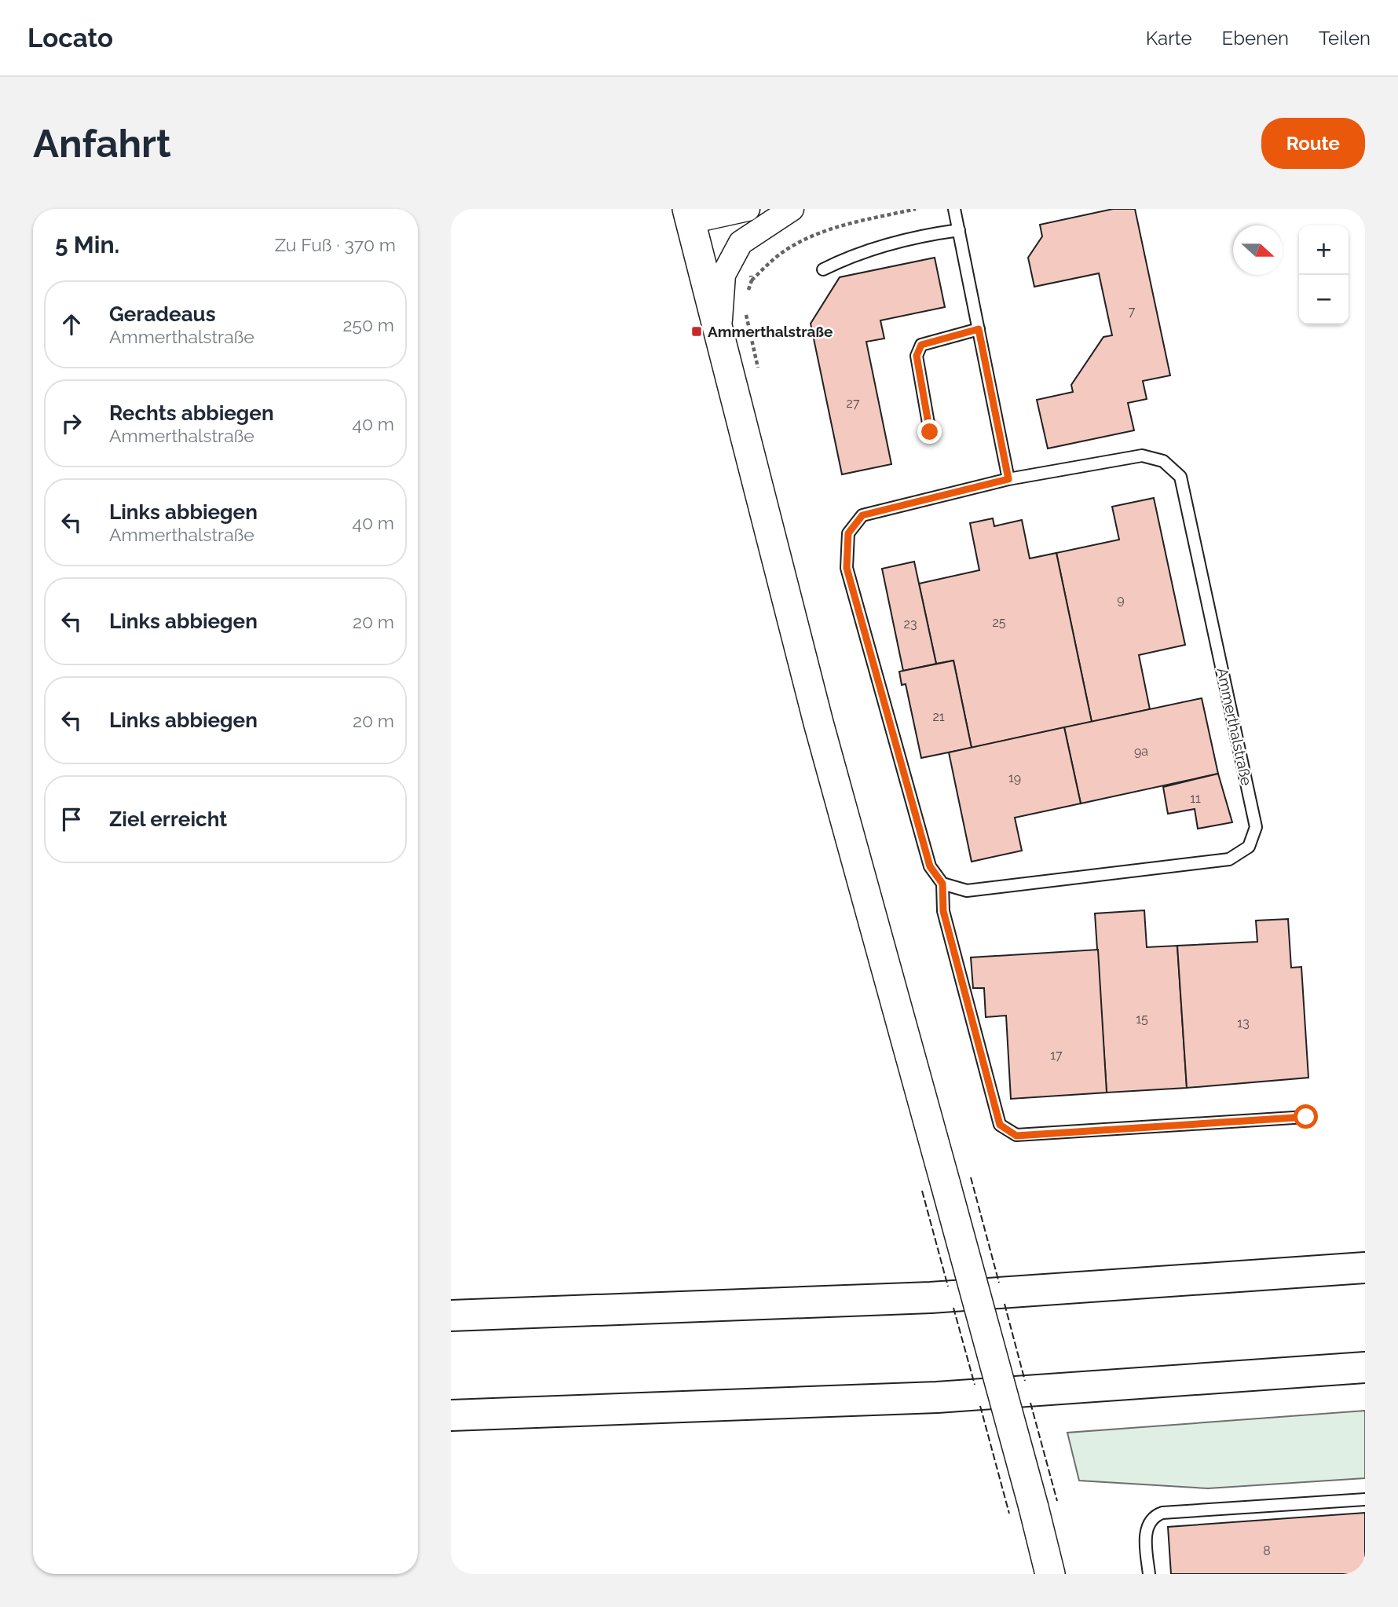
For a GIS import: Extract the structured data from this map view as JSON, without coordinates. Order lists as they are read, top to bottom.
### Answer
{
  "streets": {
    "lane": ["Ammerthalstraße"]
  },
  "places": {
    "transit": ["Ammerthalstraße"]
  },
  "house_numbers": [
    "7",
    "27",
    "9",
    "25",
    "23",
    "21",
    "9a",
    "19",
    "11",
    "15",
    "13",
    "17",
    "8"
  ],
  "north": "right",
  "page": {
    "header": "Locato",
    "nav": ["Karte", "Ebenen", "Teilen"],
    "buttons": "Route",
    "title": "Anfahrt",
    "heading": ["5 Min.", "Zu Fuß · 370 m"],
    "map_buttons": ["+", "−"],
    "list": [
      ["Geradeaus", "Ammerthalstraße", "250 m"],
      ["Rechts abbiegen", "Ammerthalstraße", "40 m"],
      ["Links abbiegen", "Ammerthalstraße", "40 m"],
      ["Links abbiegen", "20 m"],
      ["Links abbiegen", "20 m"],
      "Ziel erreicht"
    ]
  }
}
